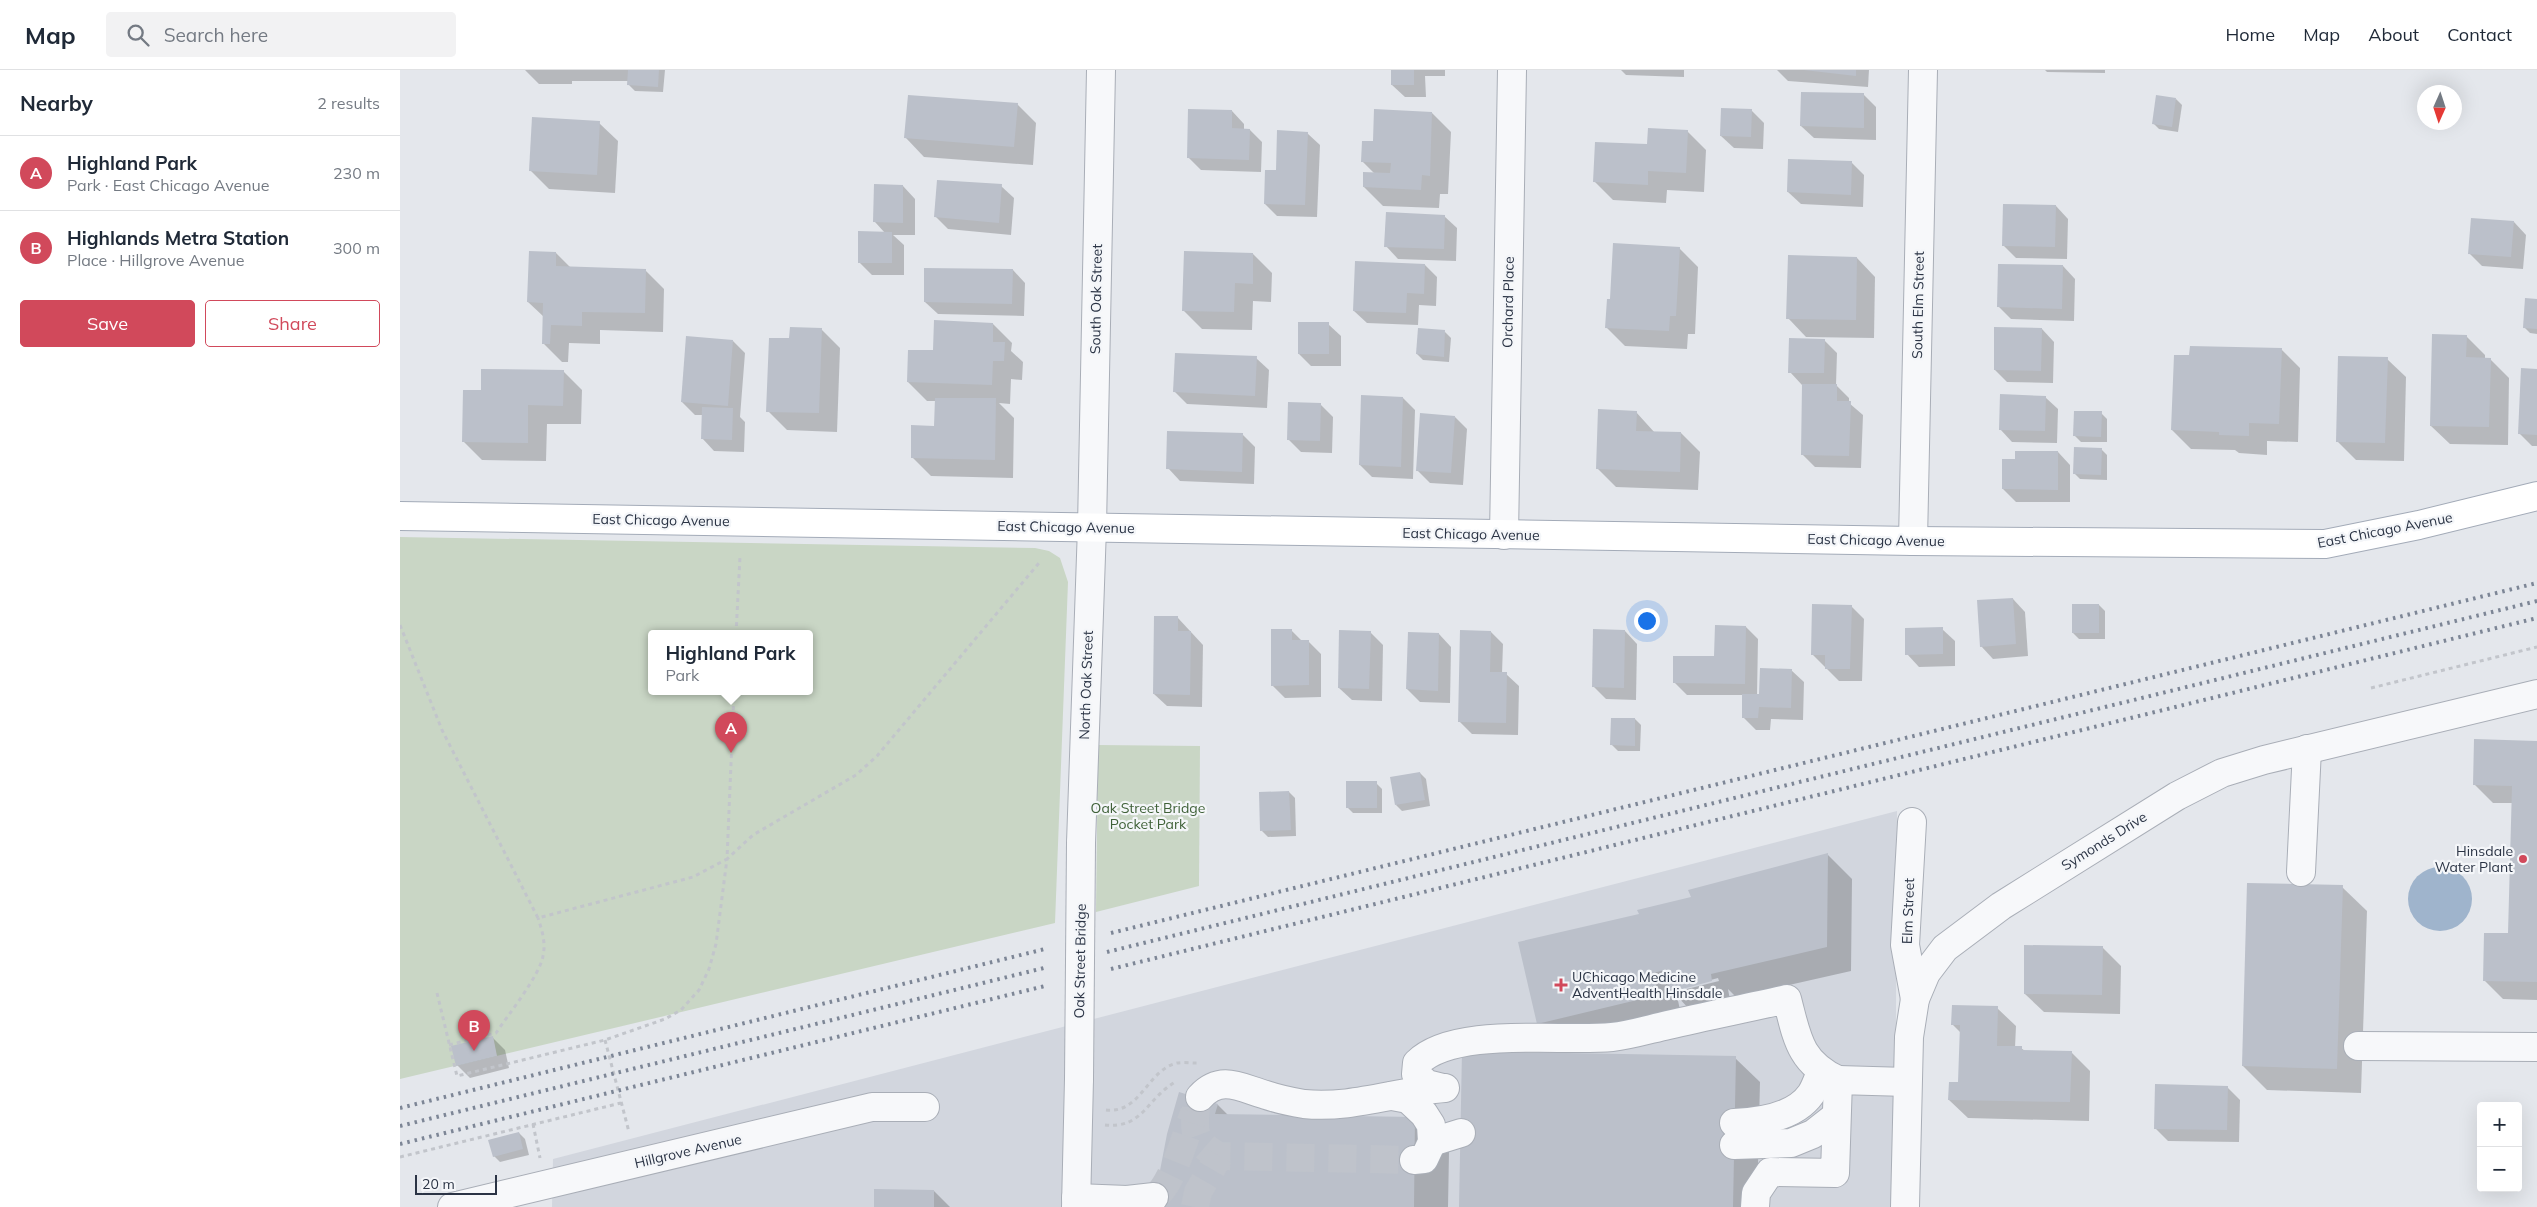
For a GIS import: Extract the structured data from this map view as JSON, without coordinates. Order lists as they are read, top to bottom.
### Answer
{
  "streets": {
    "main road": ["East Chicago Avenue"],
    "street": [
      "South Oak Street",
      "Orchard Place",
      "South Elm Street",
      "North Oak Street",
      "Symonds Drive",
      "Elm Street",
      "Oak Street Bridge",
      "Hillgrove Avenue"
    ]
  },
  "crossings": [
    ["South Oak Street", "East Chicago Avenue"],
    ["South Oak Street", "North Oak Street"],
    ["Orchard Place", "East Chicago Avenue"],
    ["South Elm Street", "East Chicago Avenue"],
    ["East Chicago Avenue", "North Oak Street"],
    ["North Oak Street", "Oak Street Bridge"],
    ["Symonds Drive", "Elm Street"]
  ],
  "parks": ["Oak Street Bridge Pocket Park"],
  "places": {
    "other": ["Hinsdale Water Plant"],
    "health": ["UChicago Medicine AdventHealth Hinsdale"]
  },
  "scale_bar": "20 m",
  "north": "bottom",
  "page": {
    "header": "Map",
    "search": "Search here",
    "nav": [
      "Home",
      "Map",
      "About",
      "Contact"
    ],
    "heading": ["Nearby", "2 results"],
    "list": [
      {
        "mark": "A",
        "name": "Highland Park",
        "note": "Park · East Chicago Avenue",
        "value": "230 m"
      },
      {
        "mark": "B",
        "name": "Highlands Metra Station",
        "note": "Place · Hillgrove Avenue",
        "value": "300 m"
      }
    ],
    "buttons": ["Save", "Share"],
    "popup": ["Highland Park", "Park"],
    "pins": ["A", "B"],
    "map_buttons": ["+", "−"],
    "scale": "20 m"
  }
}
